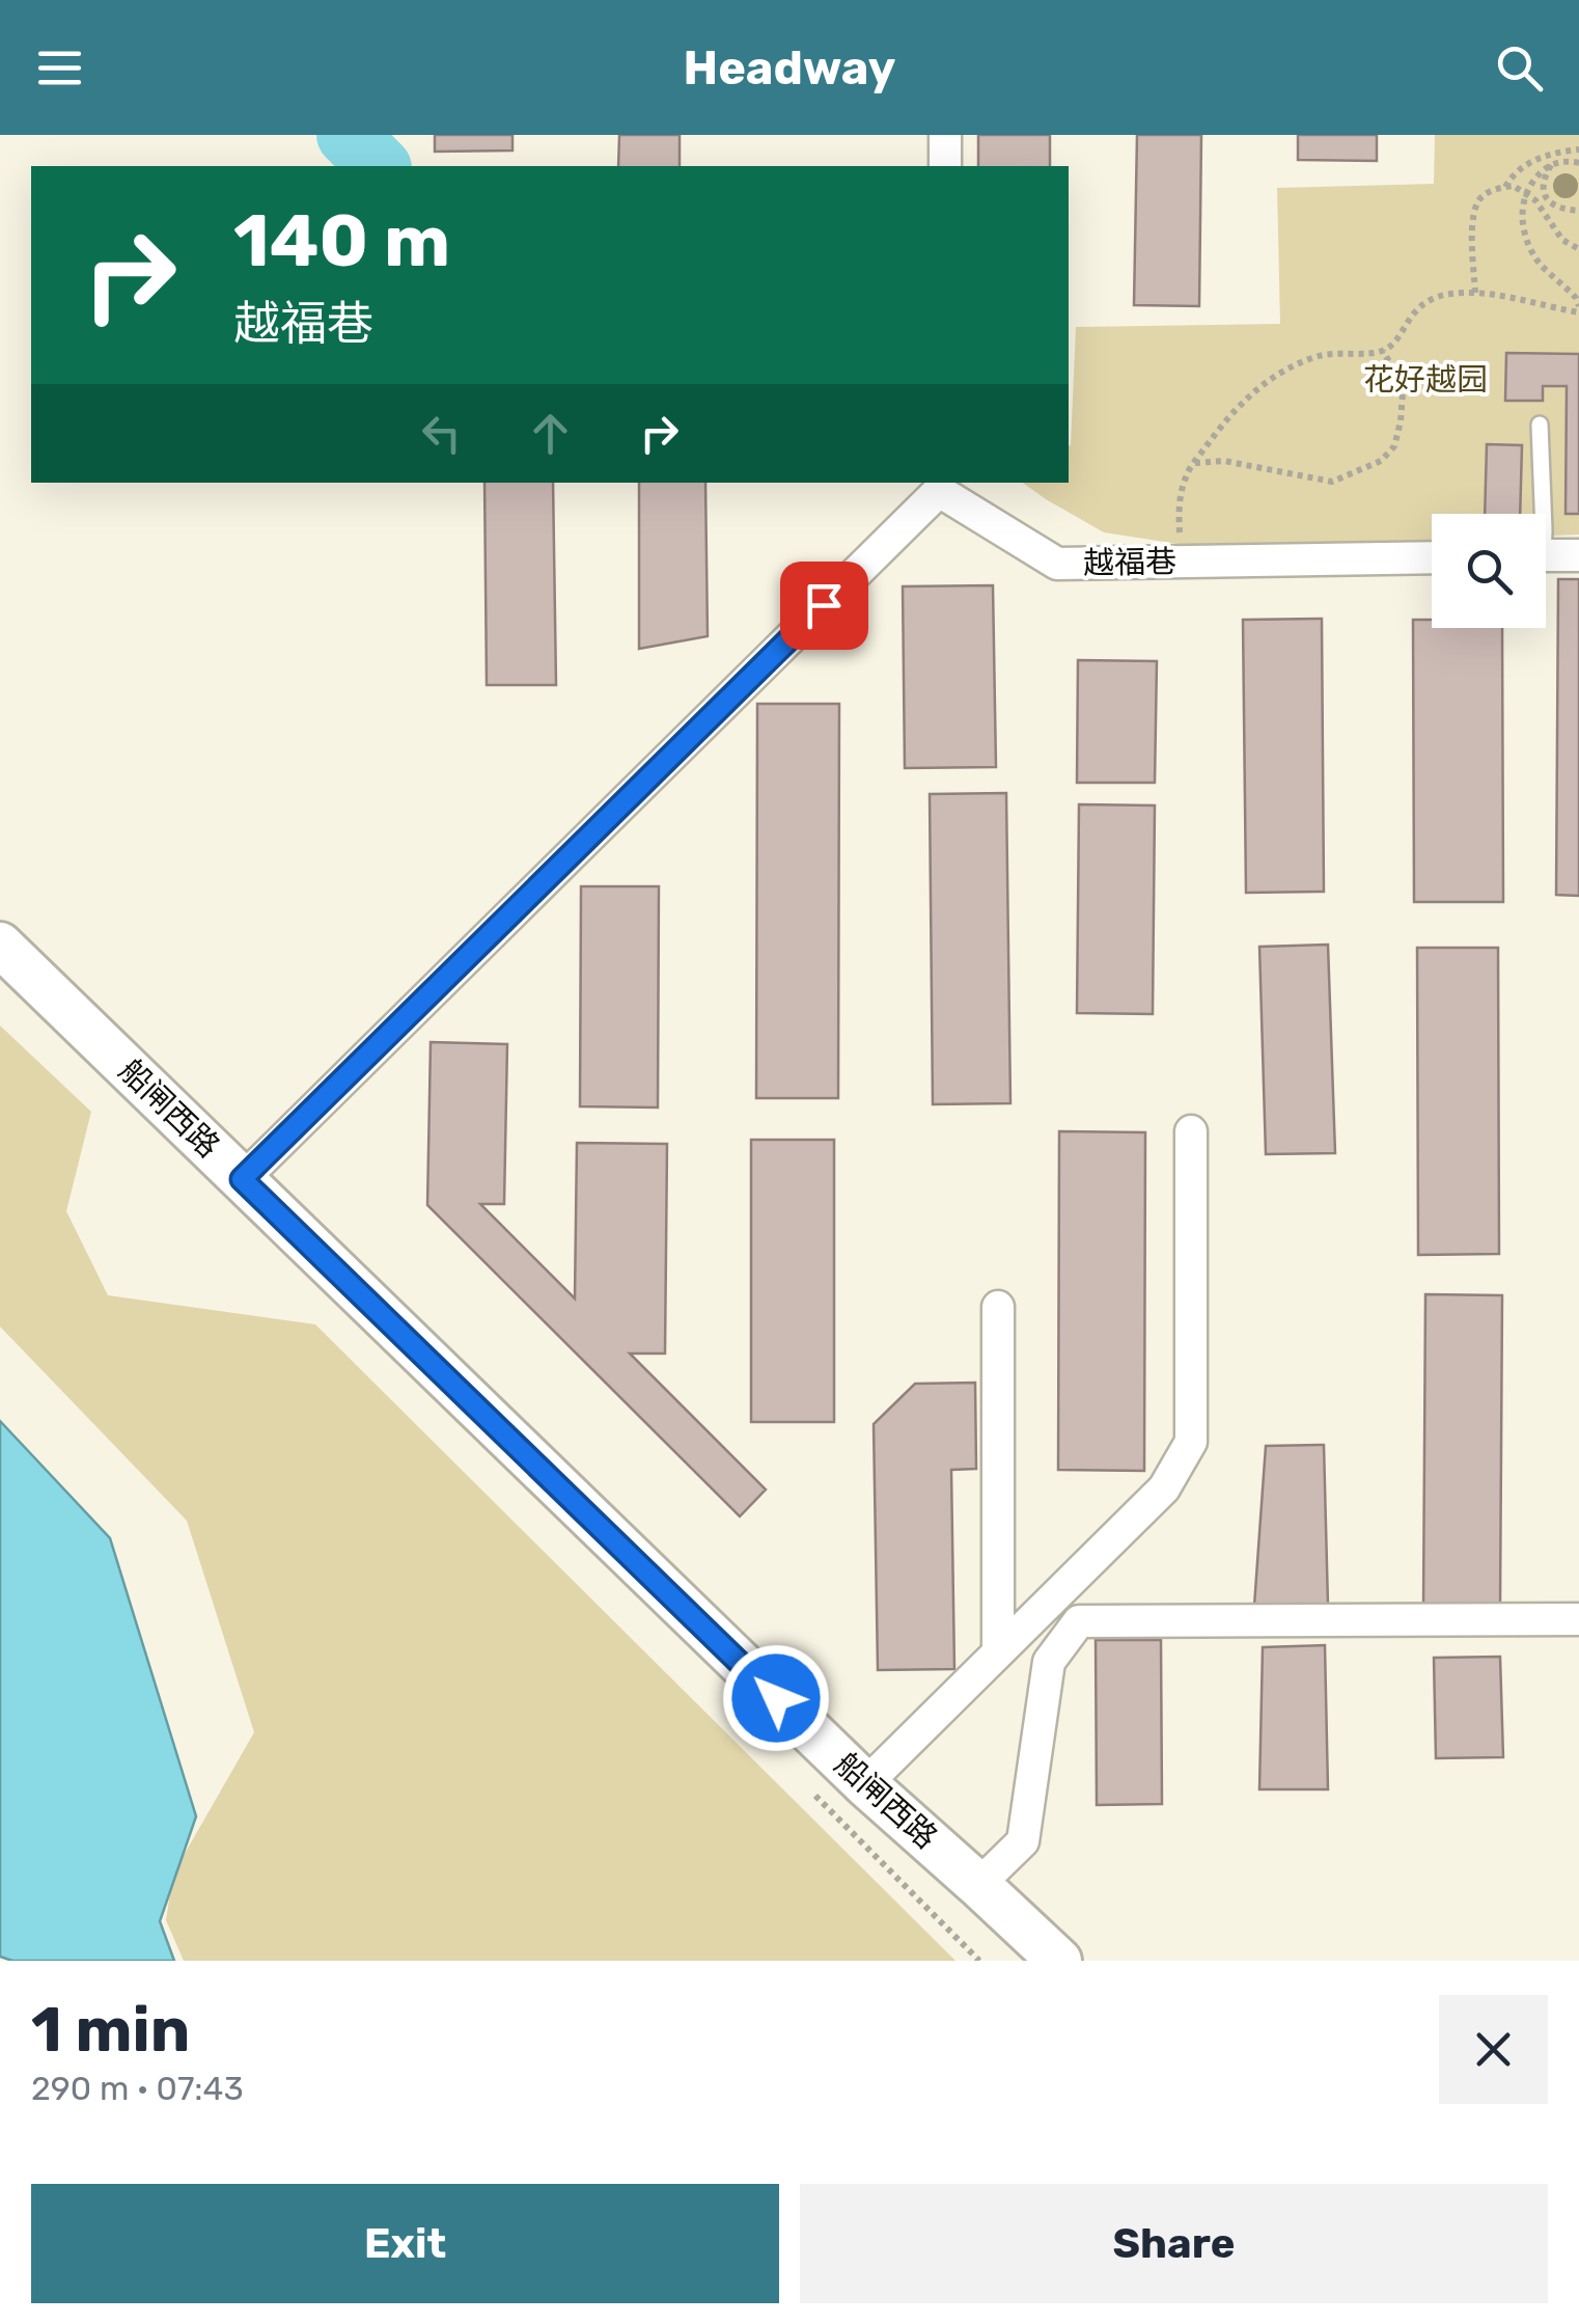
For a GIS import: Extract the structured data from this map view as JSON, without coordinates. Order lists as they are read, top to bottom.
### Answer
{
  "streets": {
    "street": ["越福巷", "船闸西路"]
  },
  "crossings": [
    ["越福巷", "船闸西路"]
  ],
  "parks": ["花好越园"],
  "page": {
    "header": "Headway",
    "turn": ["140 m", "越福巷"],
    "heading": ["1 min", "290 m · 07:43"],
    "buttons": ["Exit", "Share"]
  }
}
